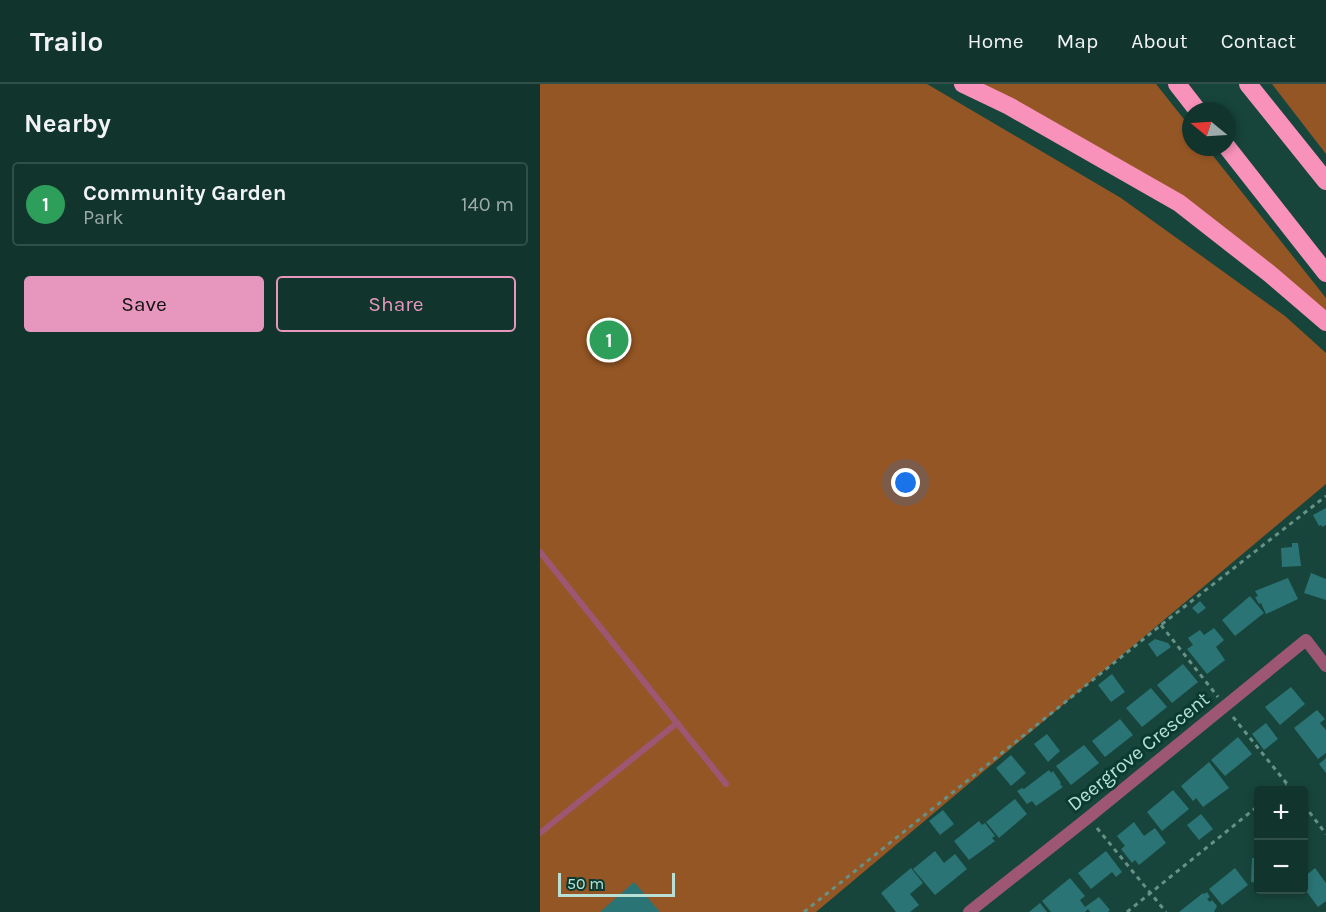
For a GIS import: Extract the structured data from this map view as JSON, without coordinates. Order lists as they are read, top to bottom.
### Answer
{
  "streets": {
    "street": ["Deergrove Crescent"]
  },
  "scale_bar": "50 m",
  "north": "left",
  "page": {
    "header": "Trailo",
    "nav": [
      "Home",
      "Map",
      "About",
      "Contact"
    ],
    "heading": "Nearby",
    "list": [
      {
        "mark": "1",
        "name": "Community Garden",
        "note": "Park",
        "value": "140 m"
      }
    ],
    "buttons": ["Save", "Share"],
    "pins": "1",
    "map_buttons": ["+", "−"],
    "scale": "50 m"
  }
}
